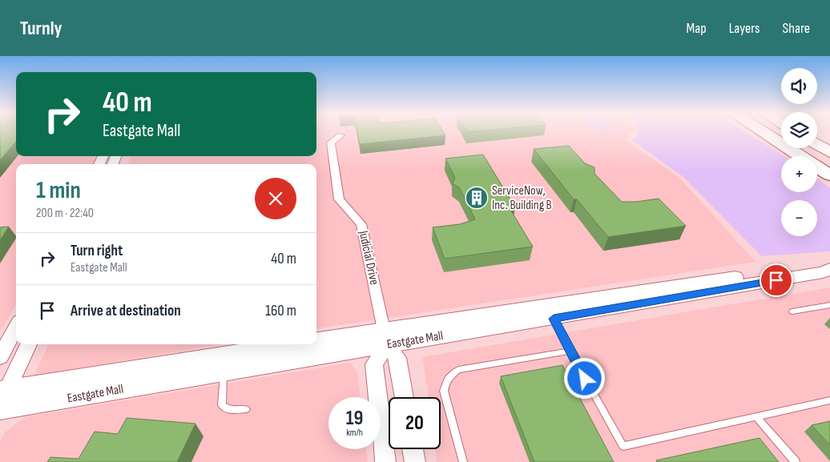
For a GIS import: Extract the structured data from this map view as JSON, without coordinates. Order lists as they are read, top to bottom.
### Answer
{
  "streets": {
    "main road": ["Eastgate Mall"],
    "street": ["Judicial Drive"]
  },
  "crossings": [
    ["Judicial Drive", "Eastgate Mall"]
  ],
  "places": {
    "building": ["ServiceNow, Inc. Building B"]
  },
  "page": {
    "header": "Turnly",
    "nav": ["Map", "Layers", "Share"],
    "map_buttons": ["+", "−"],
    "turn": ["40 m", "Eastgate Mall"],
    "heading": ["1 min", "200 m · 22:40"],
    "list": [
      {
        "name": "Turn right",
        "note": "Eastgate Mall",
        "value": "40 m"
      },
      {
        "name": "Arrive at destination",
        "value": "160 m"
      }
    ],
    "speed": "19 km/h",
    "limit": "20"
  }
}
